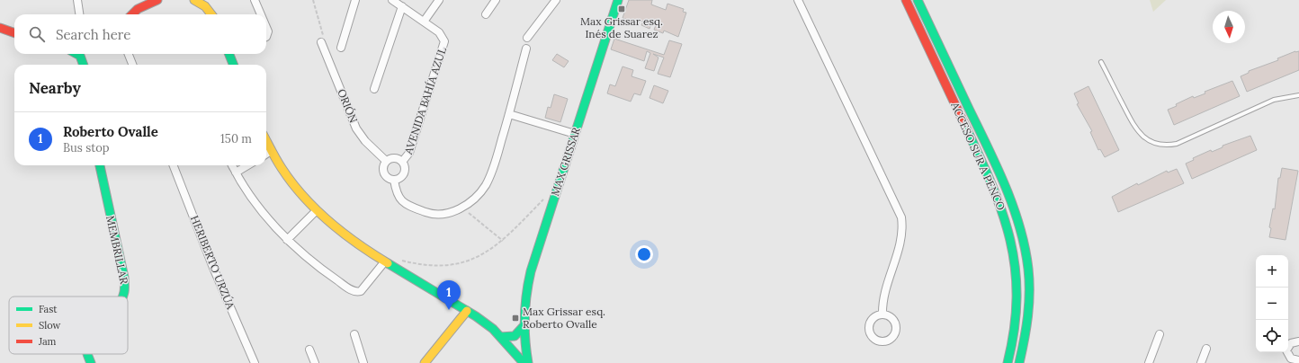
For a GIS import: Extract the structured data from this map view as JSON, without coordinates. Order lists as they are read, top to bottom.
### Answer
{
  "streets": {
    "street": [
      "AVENIDA BAHÍA AZUL",
      "ORIÓN",
      "ACCESO SUR A PENCO",
      "MAX GRISSAR",
      "MEMBRILLAR",
      "HERIBERTO URZÚA"
    ]
  },
  "crossings": [
    ["AVENIDA BAHÍA AZUL", "ORIÓN"]
  ],
  "places": {
    "transit": ["Max Grissar esq. Inés de Suarez", "Max Grissar esq. Roberto Ovalle"]
  },
  "legend": ["Fast", "Slow", "Jam"],
  "north": "bottom",
  "page": {
    "search": "Search here",
    "heading": "Nearby",
    "list": [
      {
        "mark": "1",
        "name": "Roberto Ovalle",
        "note": "Bus stop",
        "value": "150 m"
      }
    ],
    "map_buttons": ["+", "−"],
    "pins": "1"
  }
}
